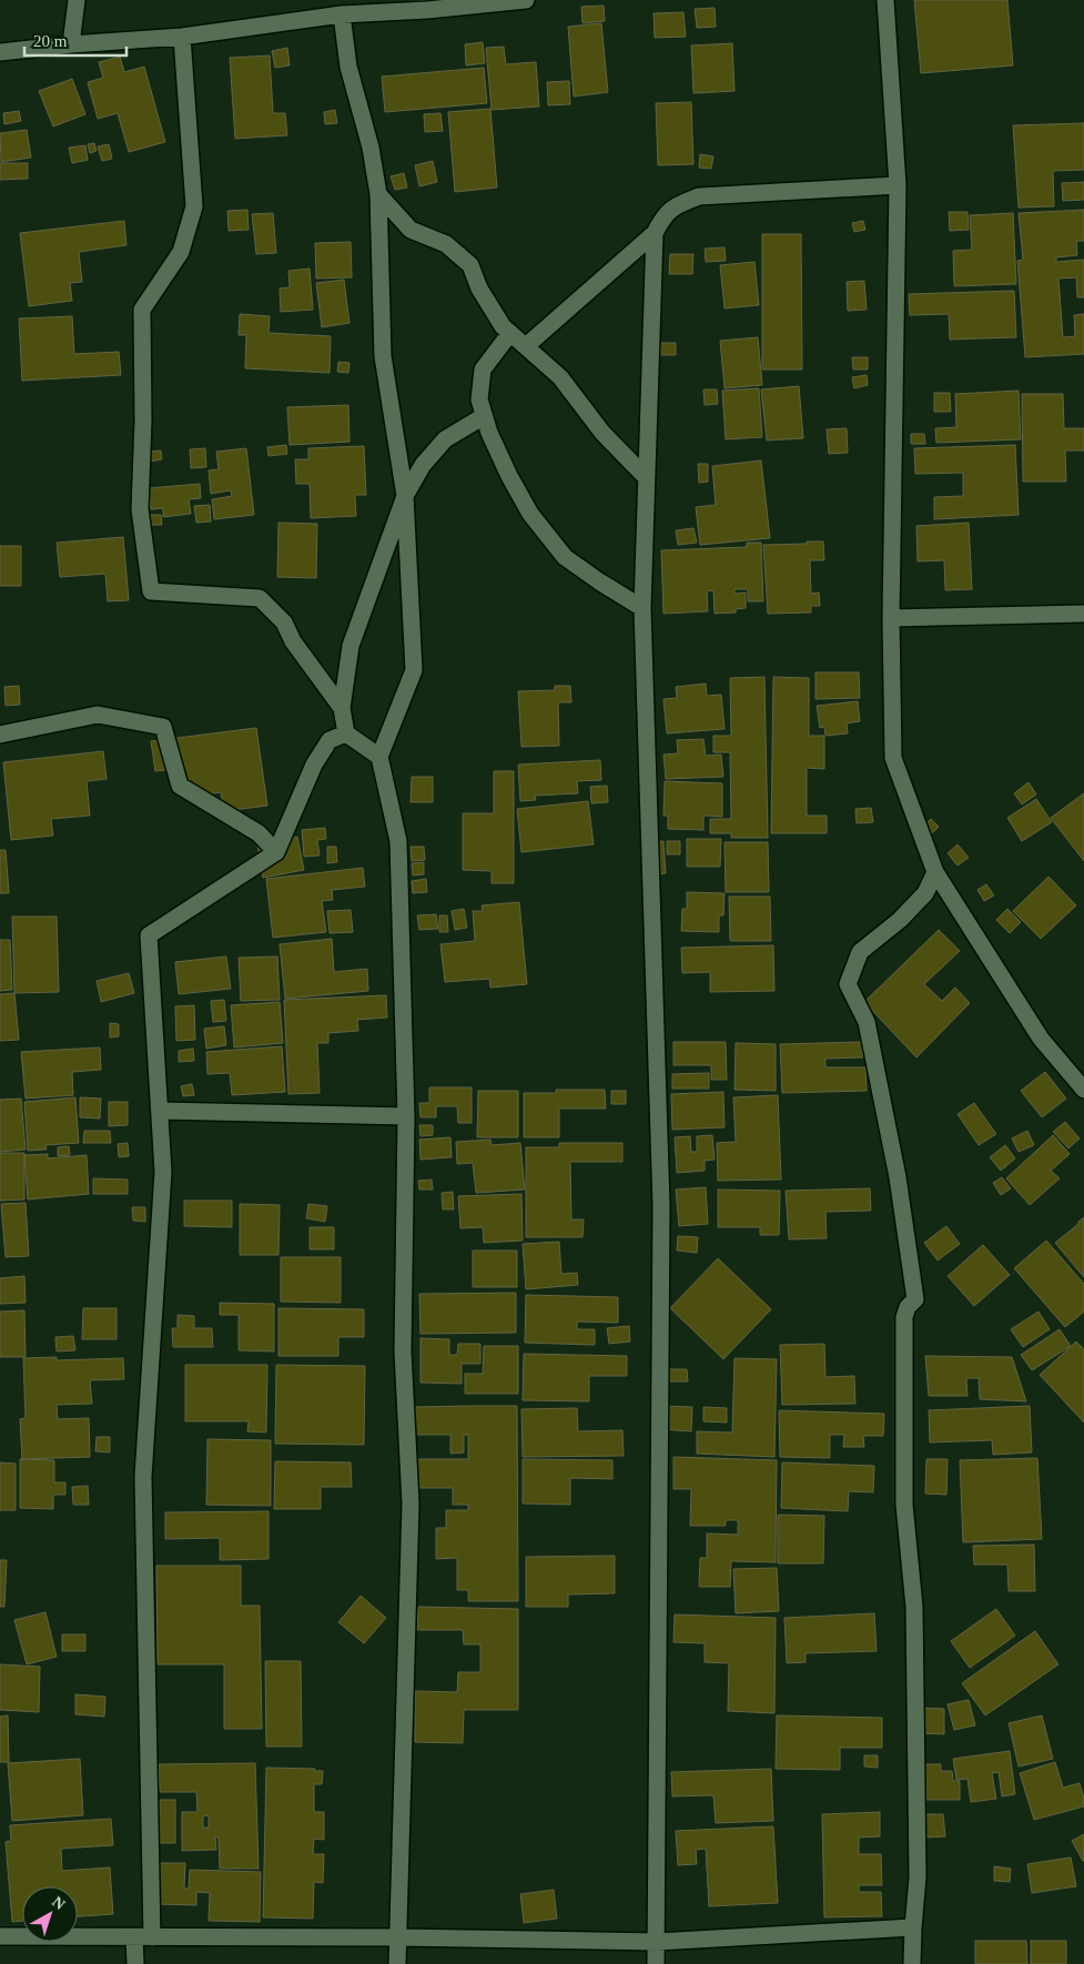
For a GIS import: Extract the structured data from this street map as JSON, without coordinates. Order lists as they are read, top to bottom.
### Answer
{
  "scale_bar": "20 m",
  "north": "top right"
}
